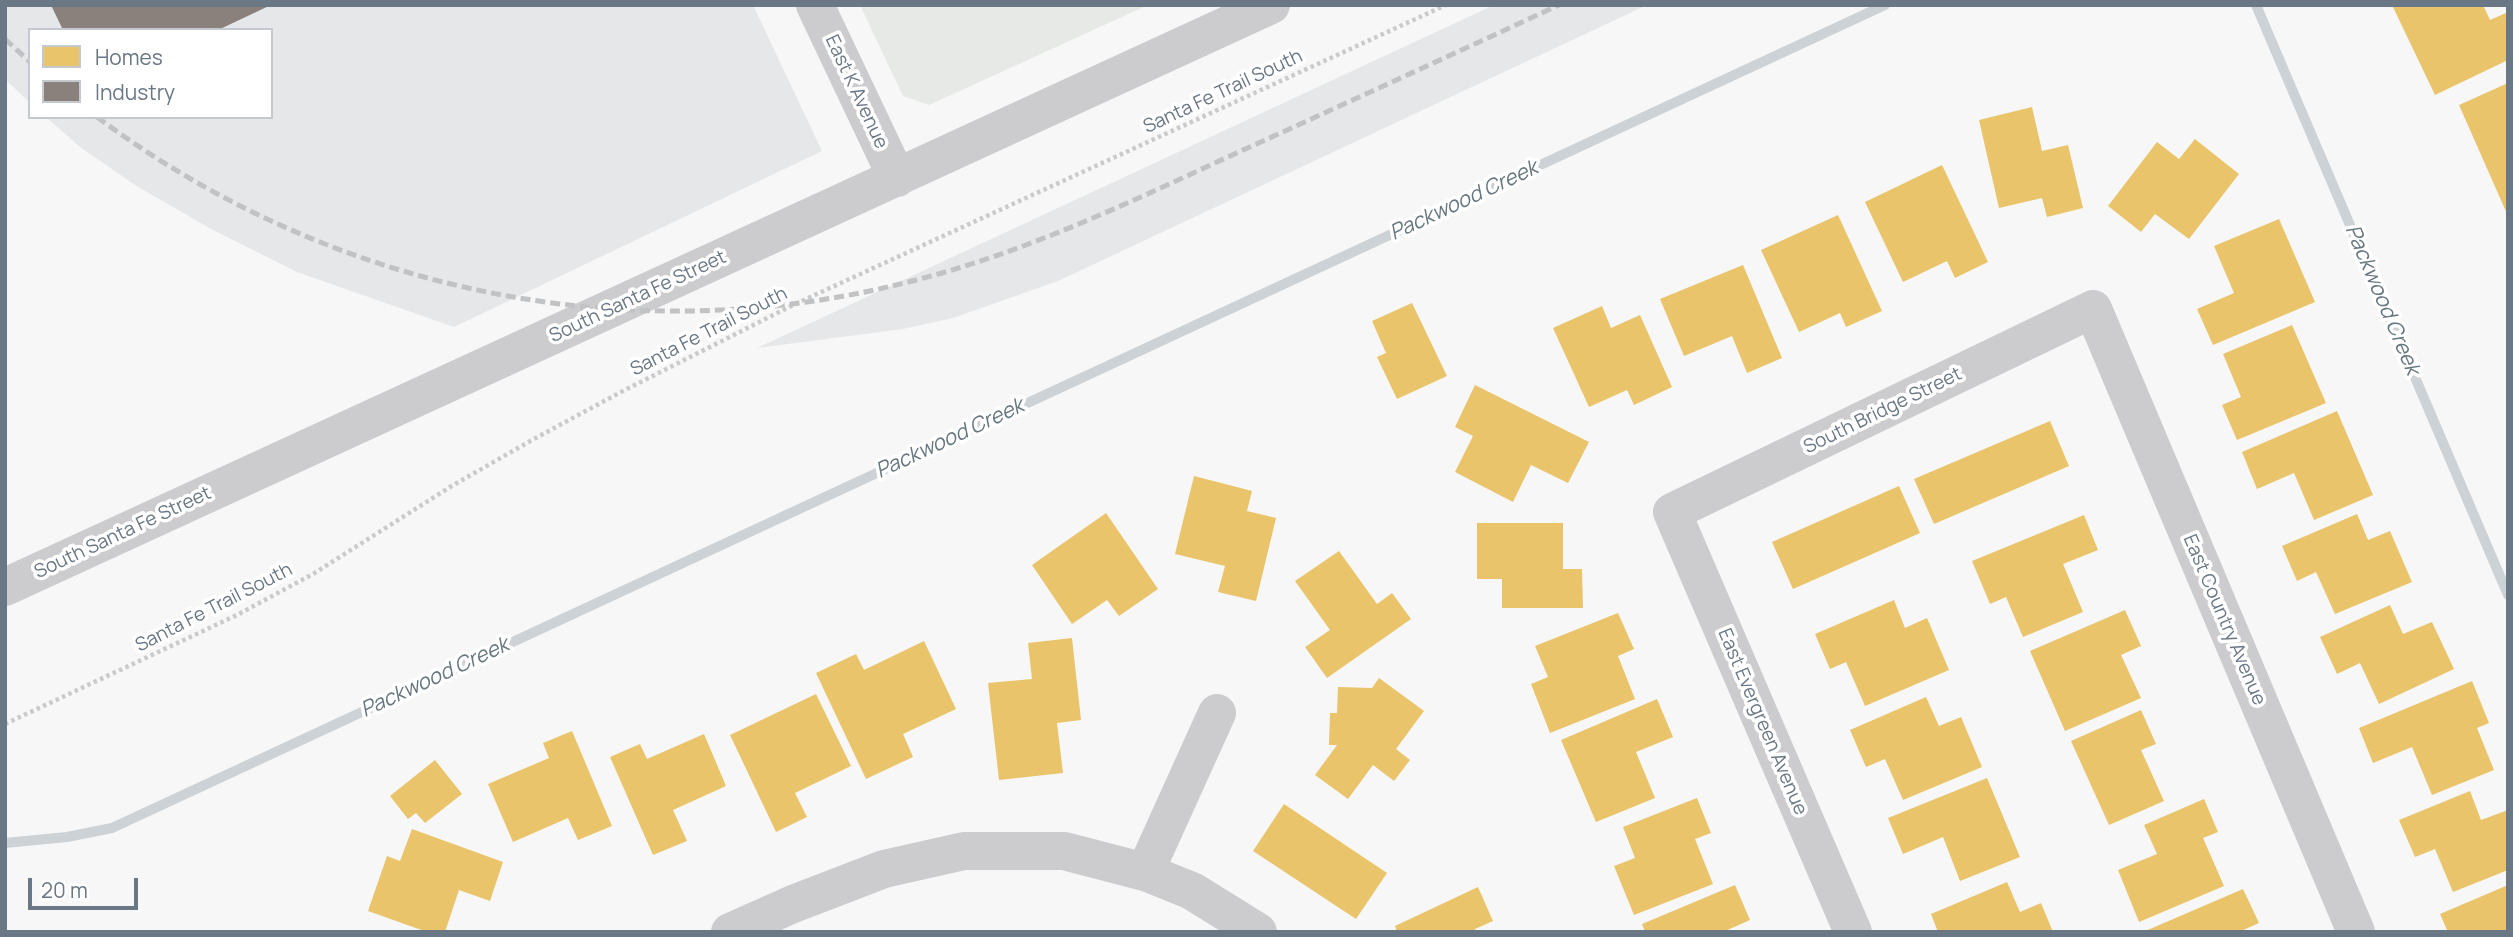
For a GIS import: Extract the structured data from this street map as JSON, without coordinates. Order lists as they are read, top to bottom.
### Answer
{
  "streets": {
    "street": [
      "East K Avenue",
      "South Santa Fe Street",
      "South Bridge Street",
      "East Country Avenue",
      "East Evergreen Avenue"
    ],
    "path": ["Santa Fe Trail South"]
  },
  "crossings": [
    ["East K Avenue", "South Santa Fe Street"],
    ["South Bridge Street", "East Country Avenue"],
    ["South Bridge Street", "East Evergreen Avenue"]
  ],
  "water": ["Packwood Creek"],
  "legend": ["Homes", "Industry"],
  "scale_bar": "20 m"
}
